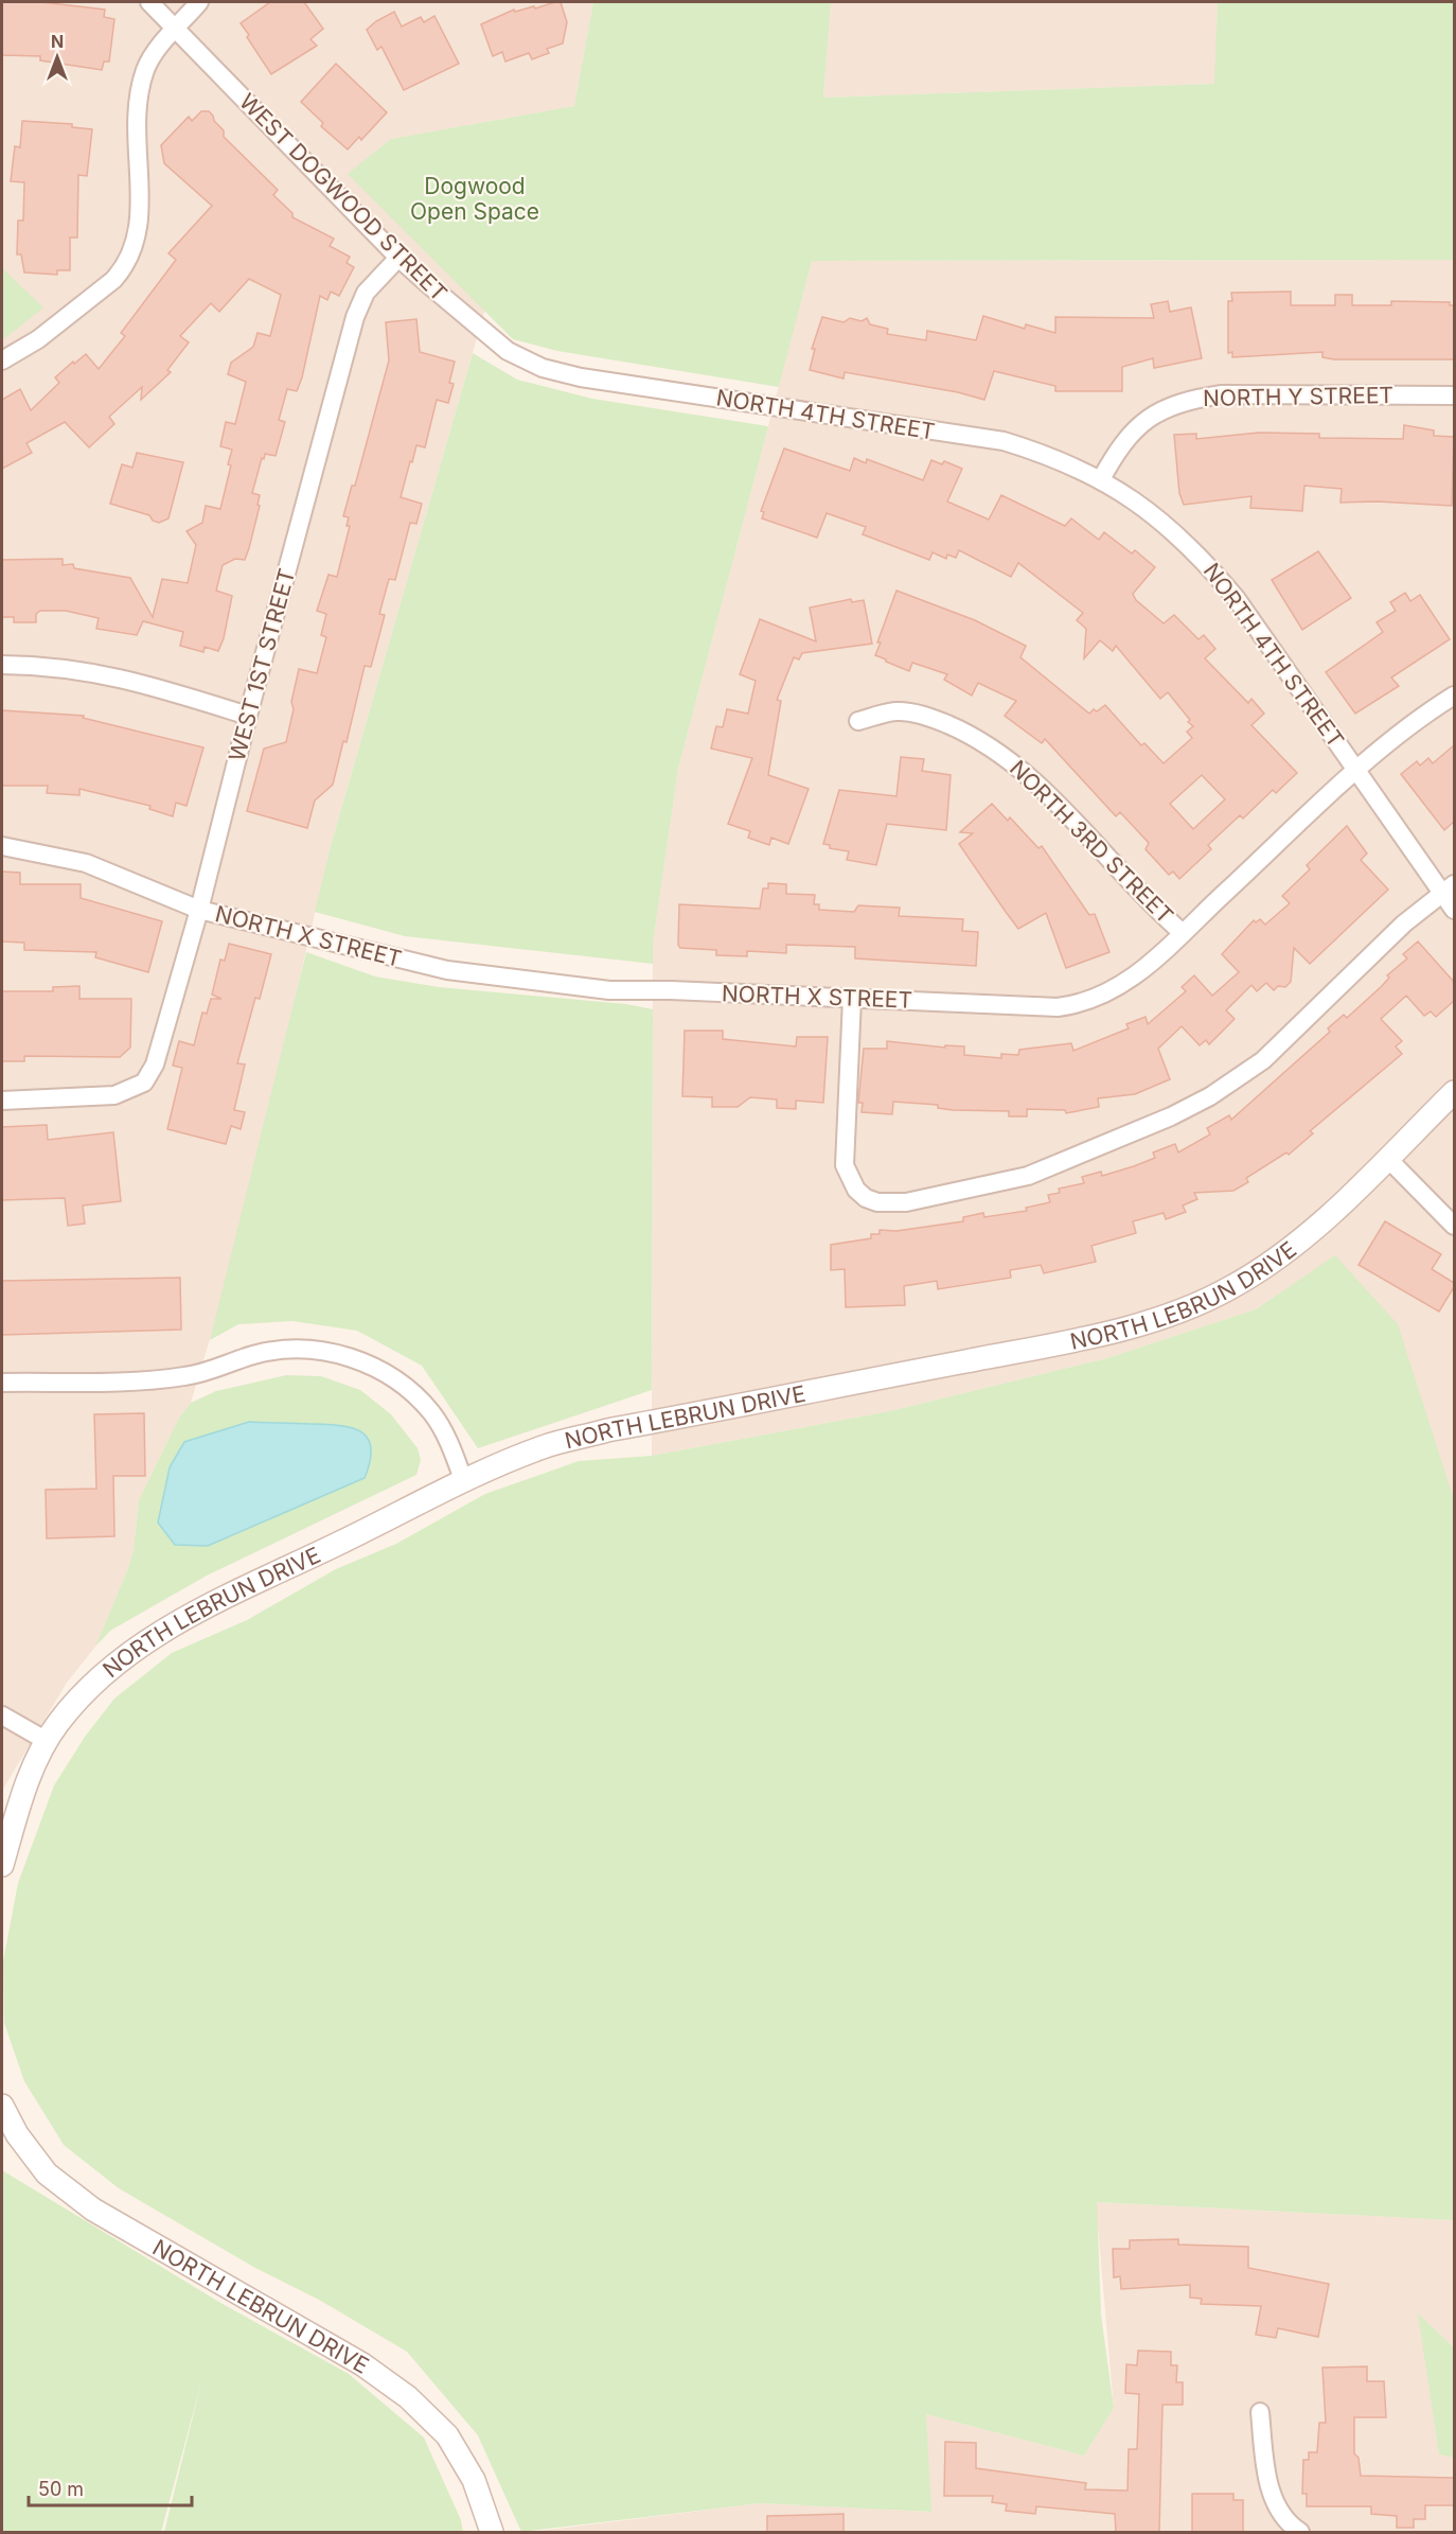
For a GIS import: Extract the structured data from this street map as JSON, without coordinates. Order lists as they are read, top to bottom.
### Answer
{
  "streets": {
    "street": [
      "WEST DOGWOOD STREET",
      "NORTH Y STREET",
      "NORTH 4TH STREET",
      "WEST 1ST STREET",
      "NORTH 3RD STREET",
      "NORTH X STREET",
      "NORTH LEBRUN DRIVE"
    ]
  },
  "crossings": [
    ["WEST DOGWOOD STREET", "NORTH 4TH STREET"],
    ["WEST DOGWOOD STREET", "WEST 1ST STREET"],
    ["NORTH Y STREET", "NORTH 4TH STREET"],
    ["NORTH 4TH STREET", "NORTH X STREET"],
    ["WEST 1ST STREET", "NORTH X STREET"],
    ["NORTH 3RD STREET", "NORTH X STREET"]
  ],
  "parks": ["Dogwood Open Space"],
  "scale_bar": "50 m",
  "north": "top"
}
